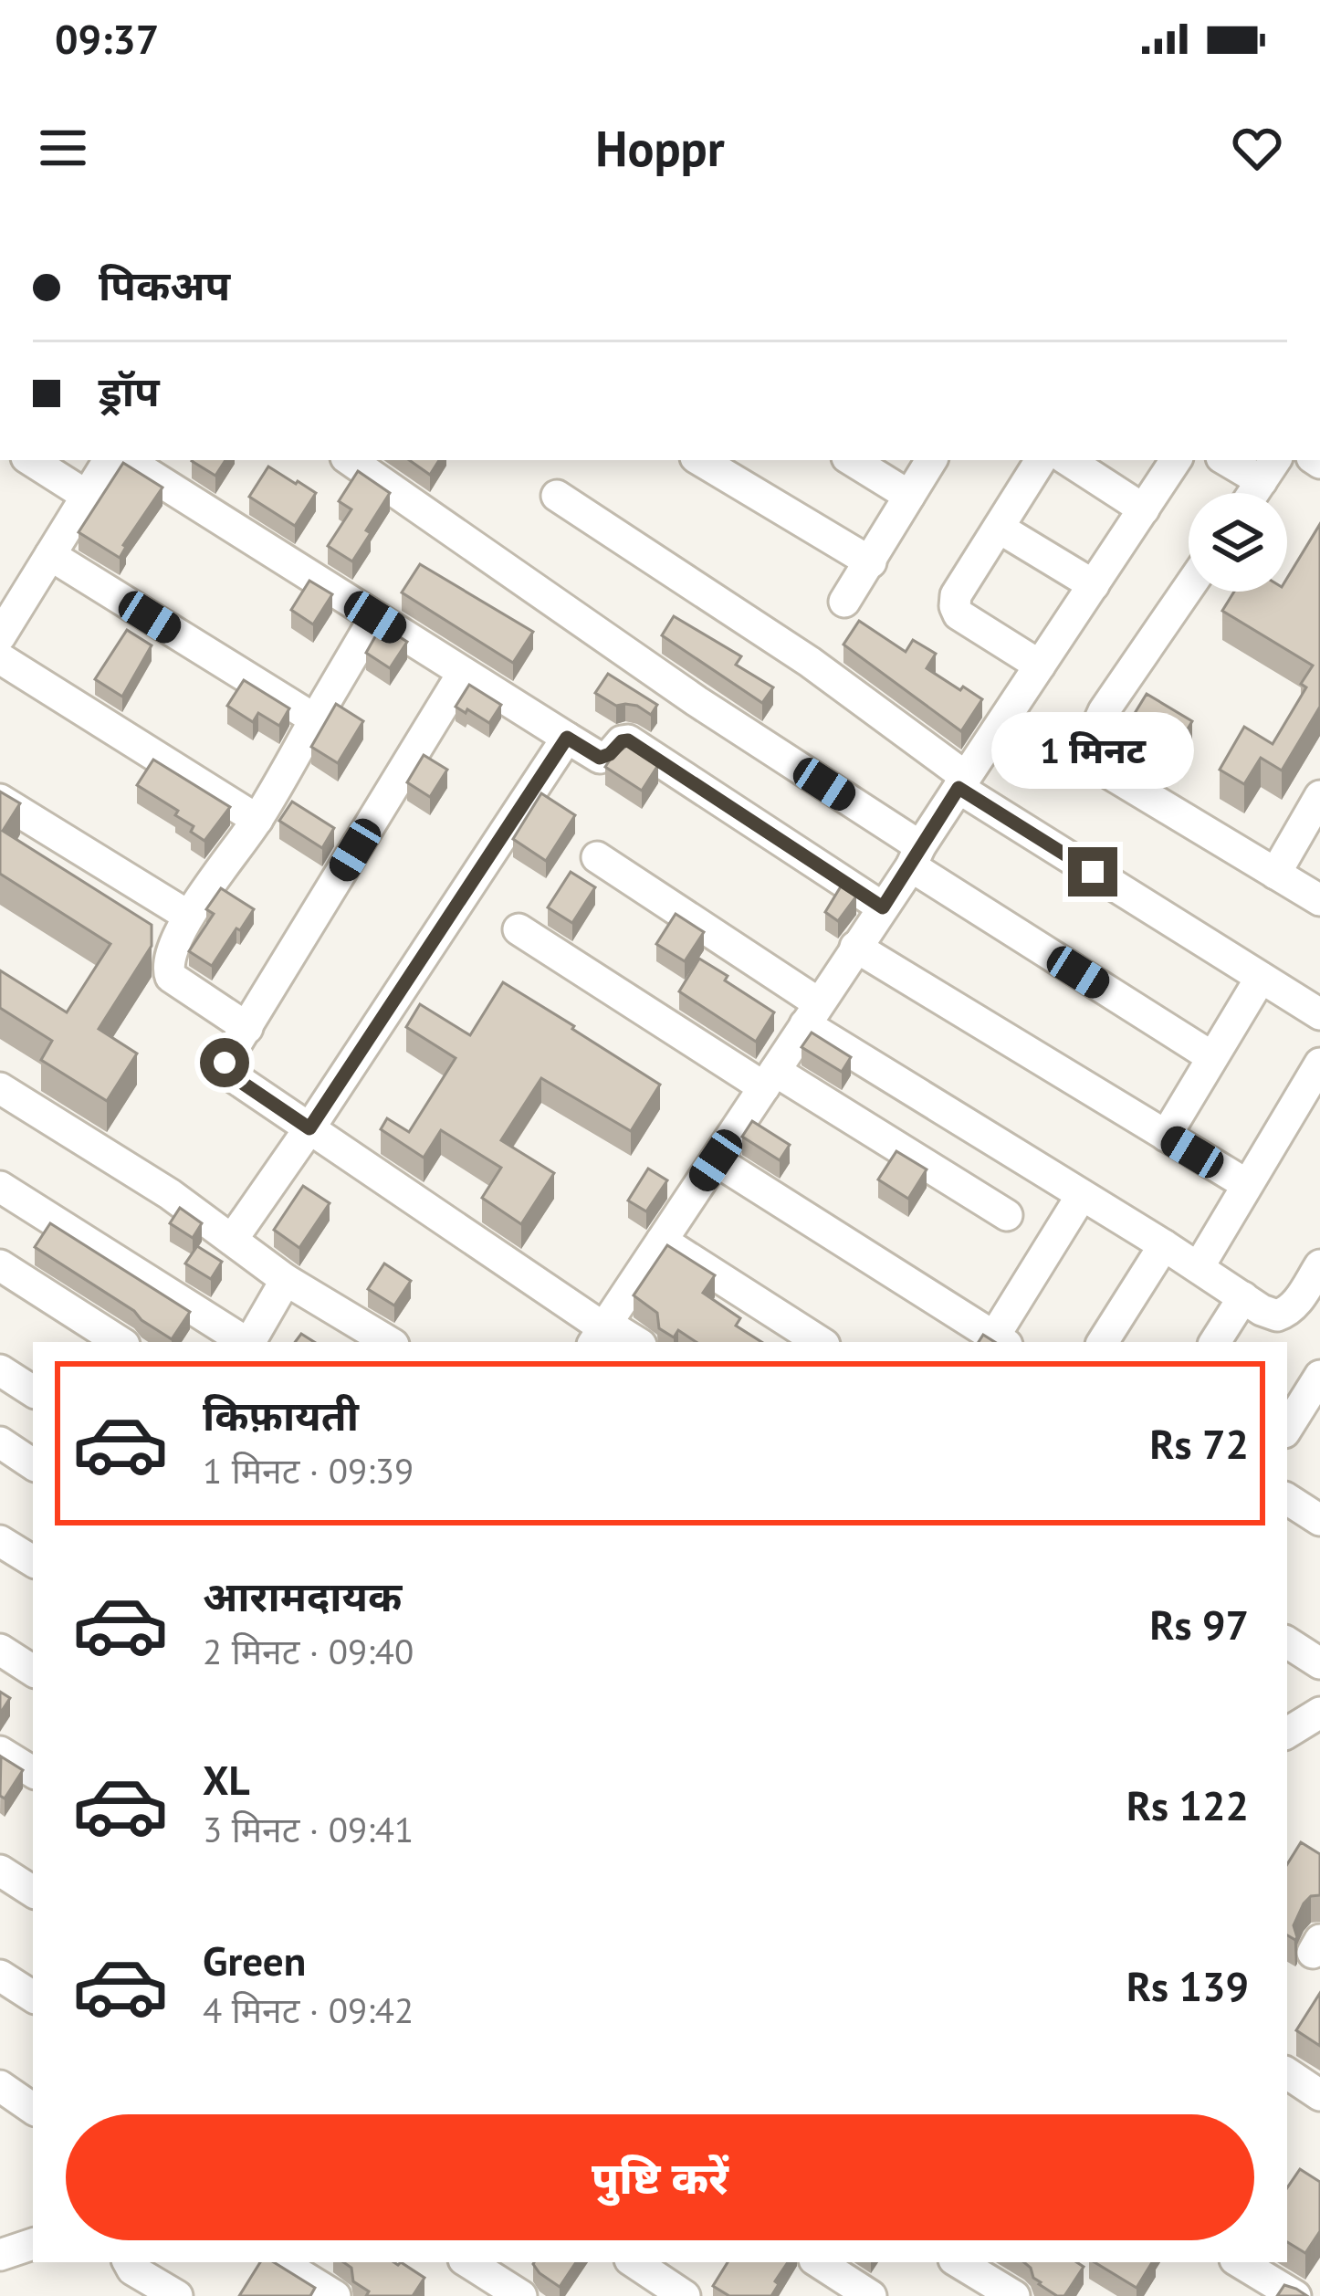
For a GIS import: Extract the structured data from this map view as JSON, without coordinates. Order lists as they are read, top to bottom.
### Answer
{
  "page": {
    "status": "09:37",
    "header": "Hoppr",
    "banner": ["पिकअप", "ड्रॉप"],
    "bubble": "1 मिनट",
    "list": [
      {
        "name": "किफ़ायती",
        "note": "1 मिनट · 09:39",
        "value": "Rs 72"
      },
      {
        "name": "आरामदायक",
        "note": "2 मिनट · 09:40",
        "value": "Rs 97"
      },
      {
        "name": "XL",
        "note": "3 मिनट · 09:41",
        "value": "Rs 122"
      },
      {
        "name": "Green",
        "note": "4 मिनट · 09:42",
        "value": "Rs 139"
      }
    ],
    "buttons": "पुष्टि करें"
  }
}
